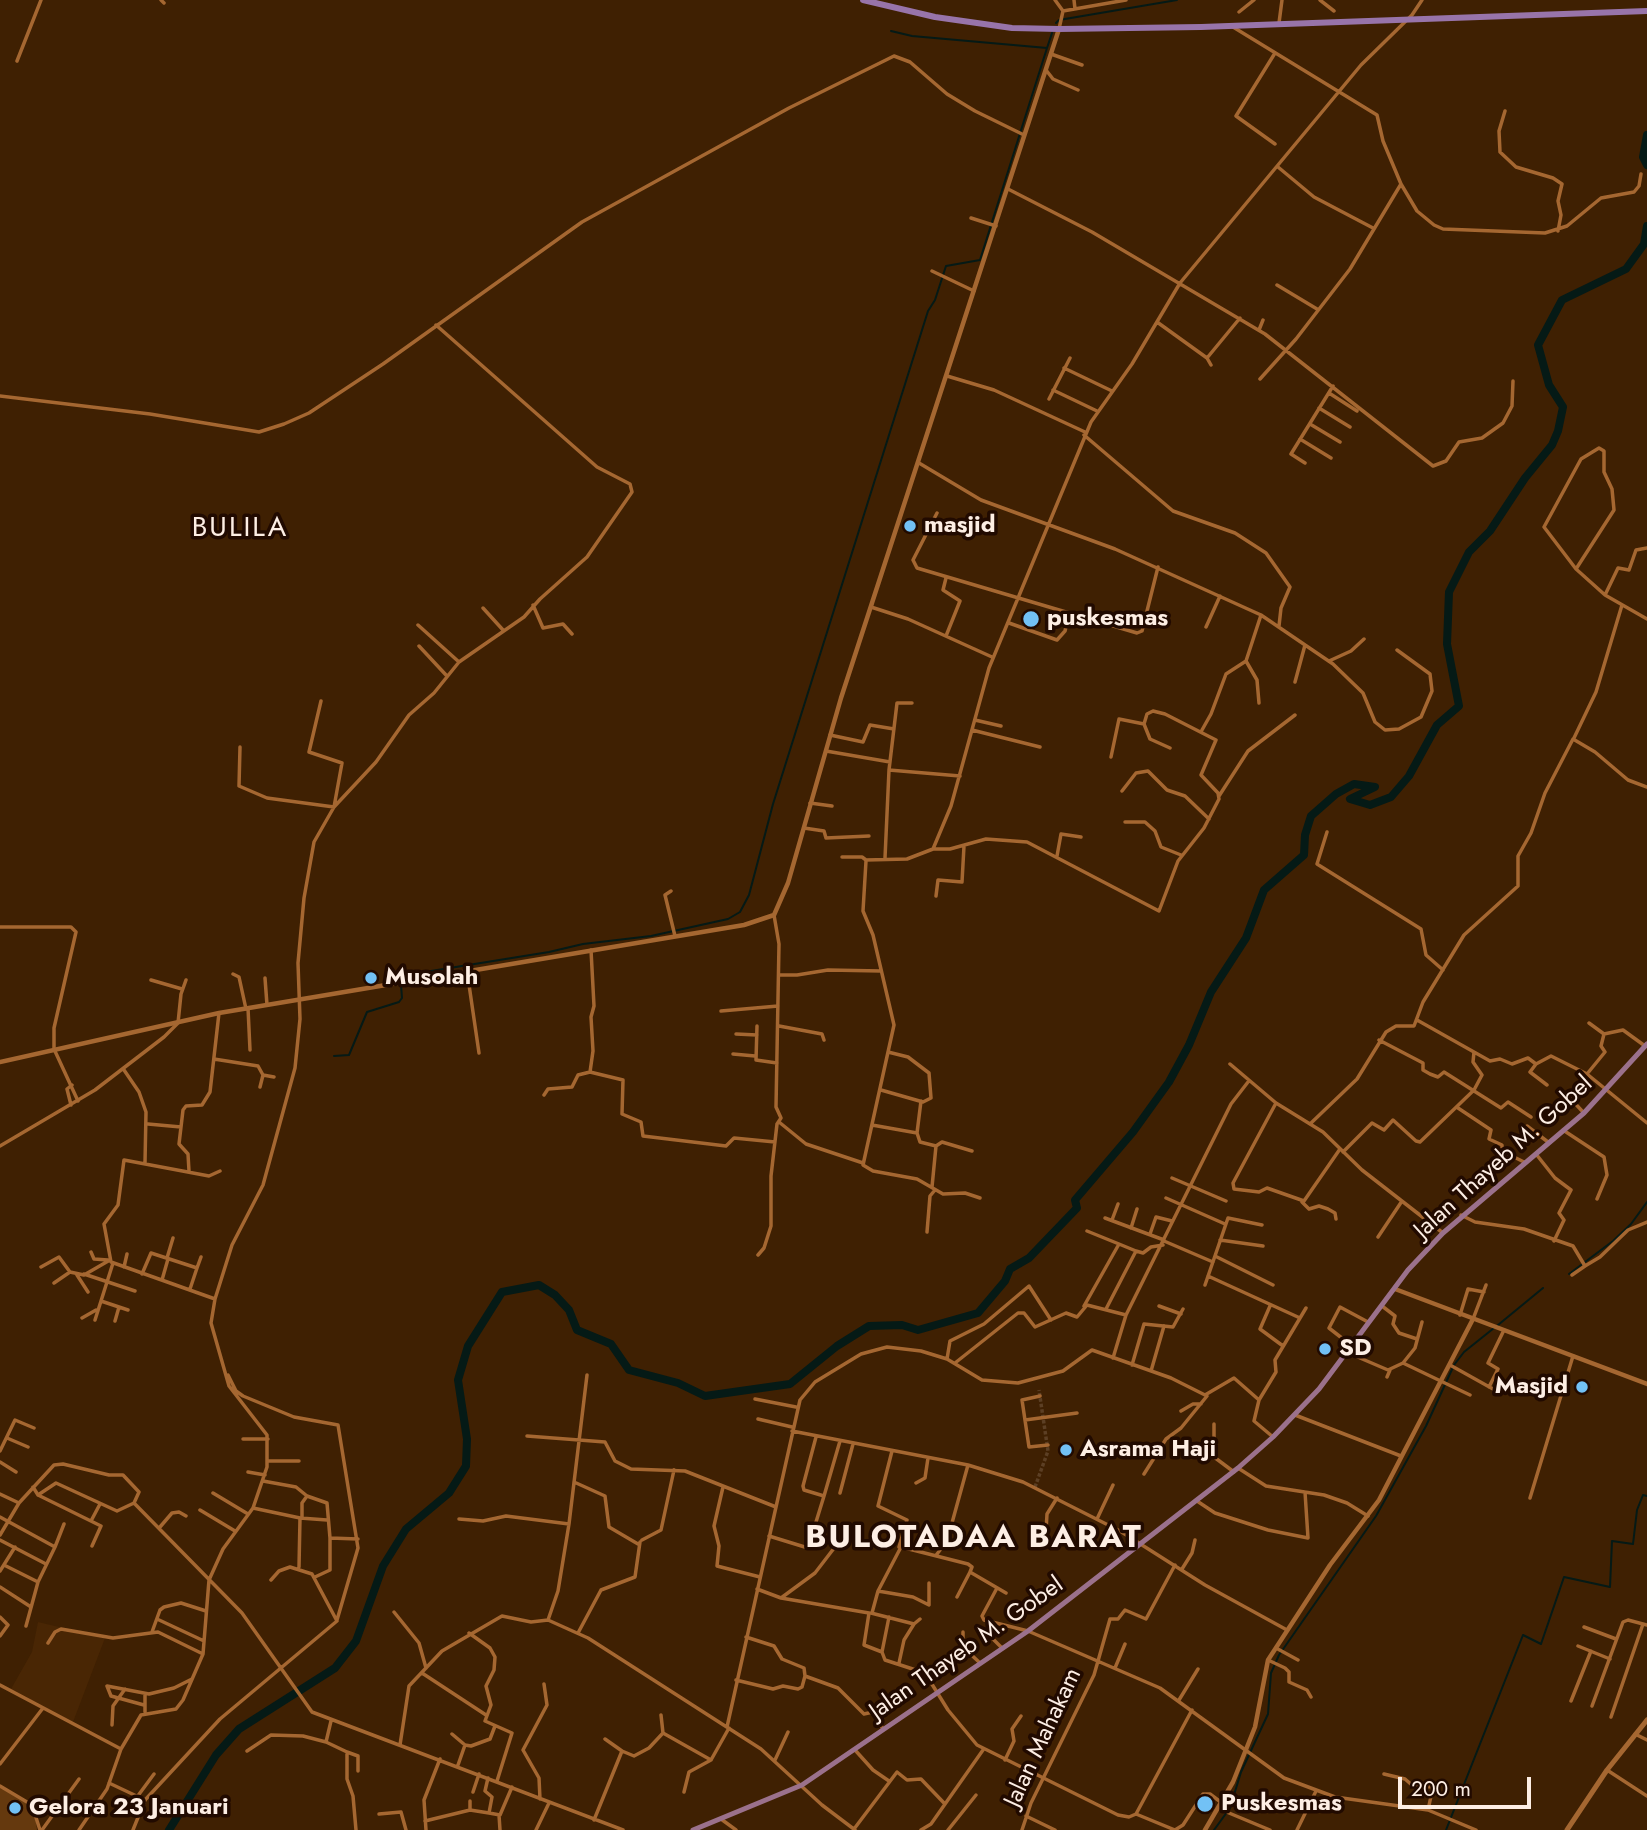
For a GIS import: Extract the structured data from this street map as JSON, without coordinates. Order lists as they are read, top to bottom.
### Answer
{
  "streets": {
    "main road": ["Jalan Thayeb M. Gobel"],
    "street": ["Jalan Mahakam"]
  },
  "districts": ["BULILA", "BULOTADAA BARAT"],
  "places": [
    "masjid",
    "puskesmas",
    "Musolah",
    "SD",
    "Masjid",
    "Asrama Haji",
    "Puskesmas",
    "Gelora 23 Januari"
  ],
  "scale_bar": "200 m"
}
